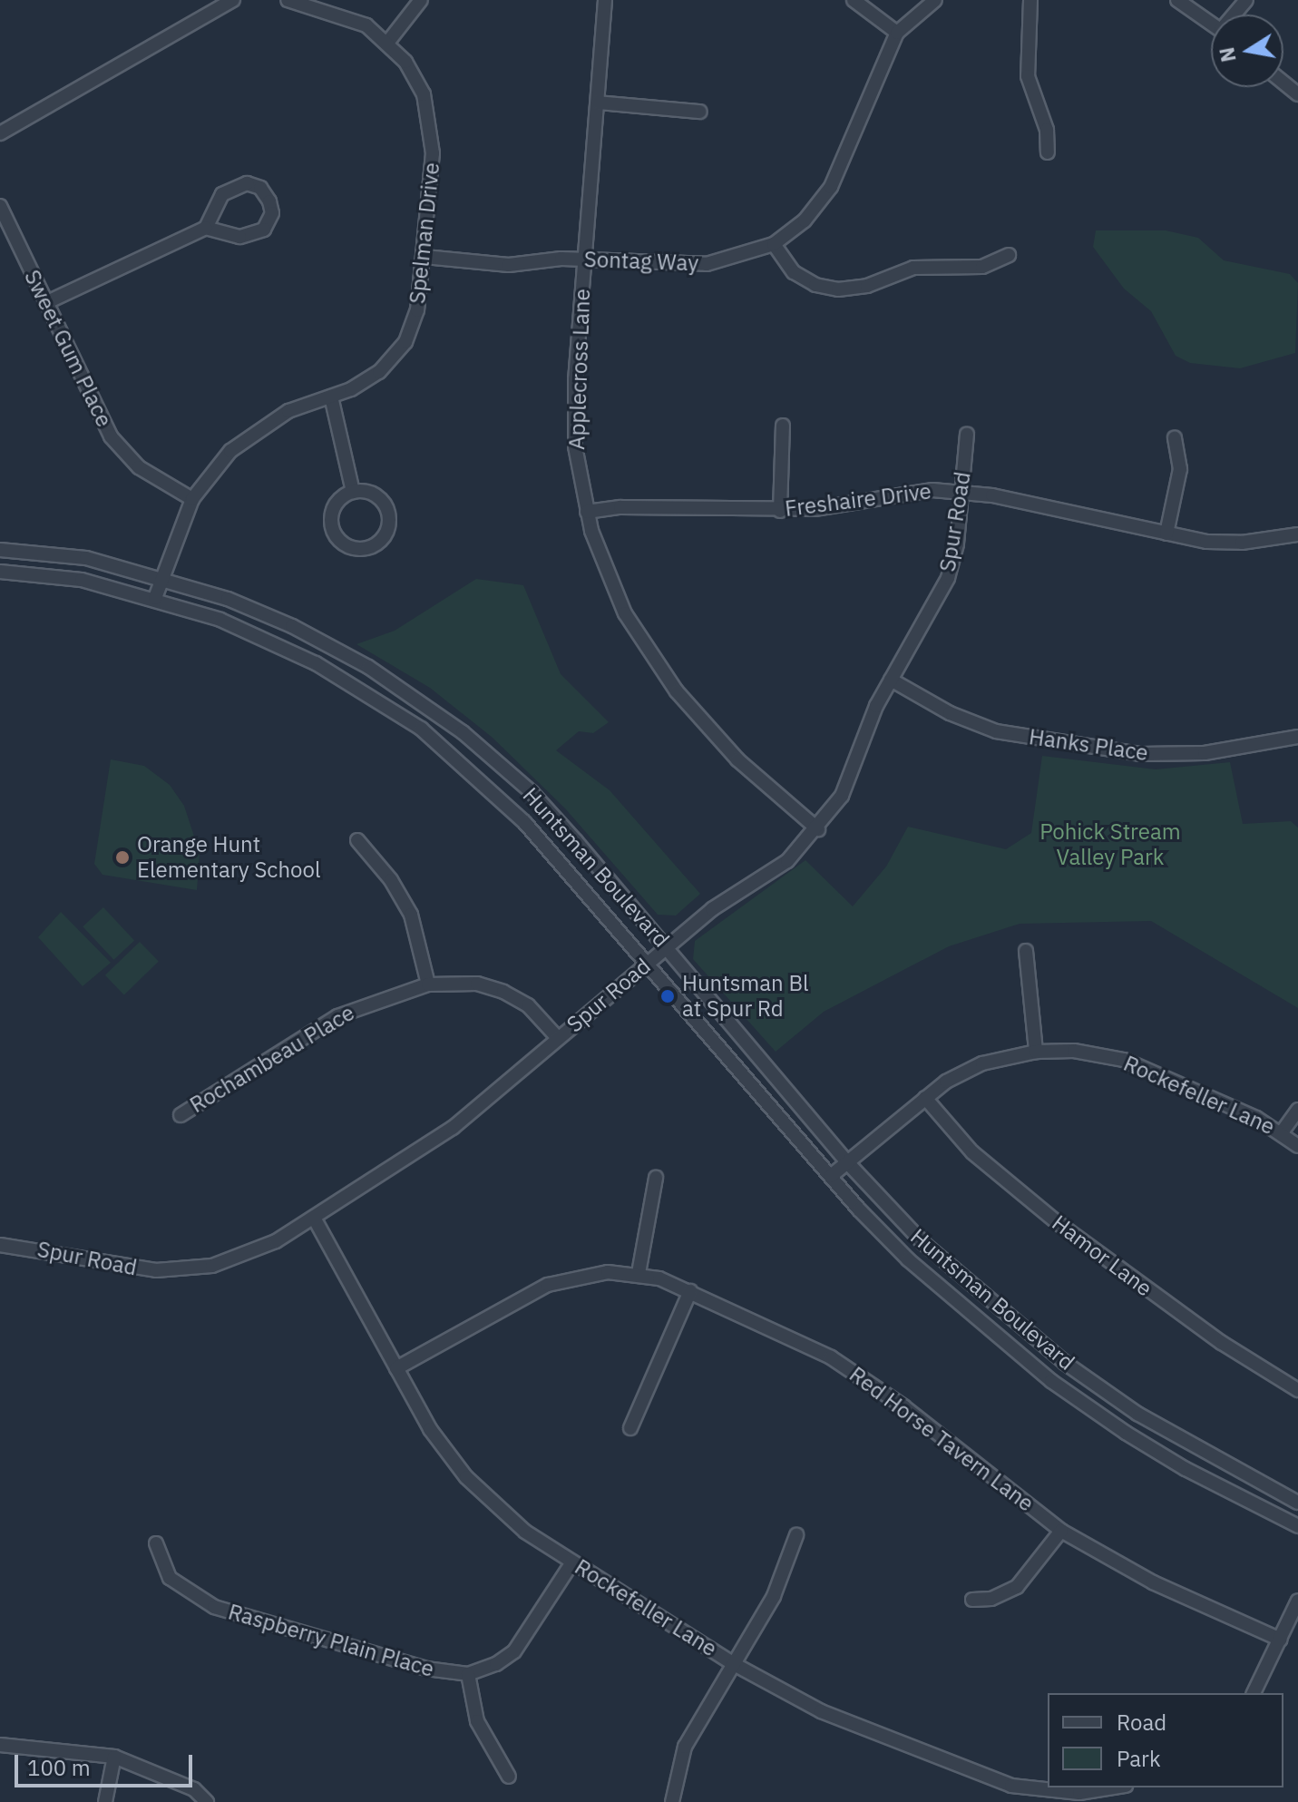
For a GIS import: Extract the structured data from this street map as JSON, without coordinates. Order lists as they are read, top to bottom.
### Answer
{
  "streets": {
    "street": [
      "Spelman Drive",
      "Sontag Way",
      "Sweet Gum Place",
      "Applecross Lane",
      "Freshaire Drive",
      "Spur Road",
      "Hanks Place",
      "Huntsman Boulevard",
      "Rochambeau Place",
      "Rockefeller Lane",
      "Hamor Lane",
      "Red Horse Tavern Lane",
      "Raspberry Plain Place"
    ]
  },
  "crossings": [
    ["Spelman Drive", "Sontag Way"],
    ["Spelman Drive", "Sweet Gum Place"],
    ["Spelman Drive", "Huntsman Boulevard"],
    ["Sontag Way", "Applecross Lane"],
    ["Applecross Lane", "Freshaire Drive"],
    ["Applecross Lane", "Spur Road"],
    ["Freshaire Drive", "Spur Road"],
    ["Spur Road", "Hanks Place"],
    ["Spur Road", "Huntsman Boulevard"],
    ["Spur Road", "Rochambeau Place"],
    ["Spur Road", "Rockefeller Lane"],
    ["Huntsman Boulevard", "Rockefeller Lane"],
    ["Rockefeller Lane", "Hamor Lane"],
    ["Rockefeller Lane", "Red Horse Tavern Lane"],
    ["Rockefeller Lane", "Raspberry Plain Place"]
  ],
  "parks": ["Pohick Stream Valley Park"],
  "places": ["Orange Hunt Elementary School", "Huntsman Bl at Spur Rd"],
  "legend": ["Road", "Park"],
  "scale_bar": "100 m",
  "north": "left"
}
